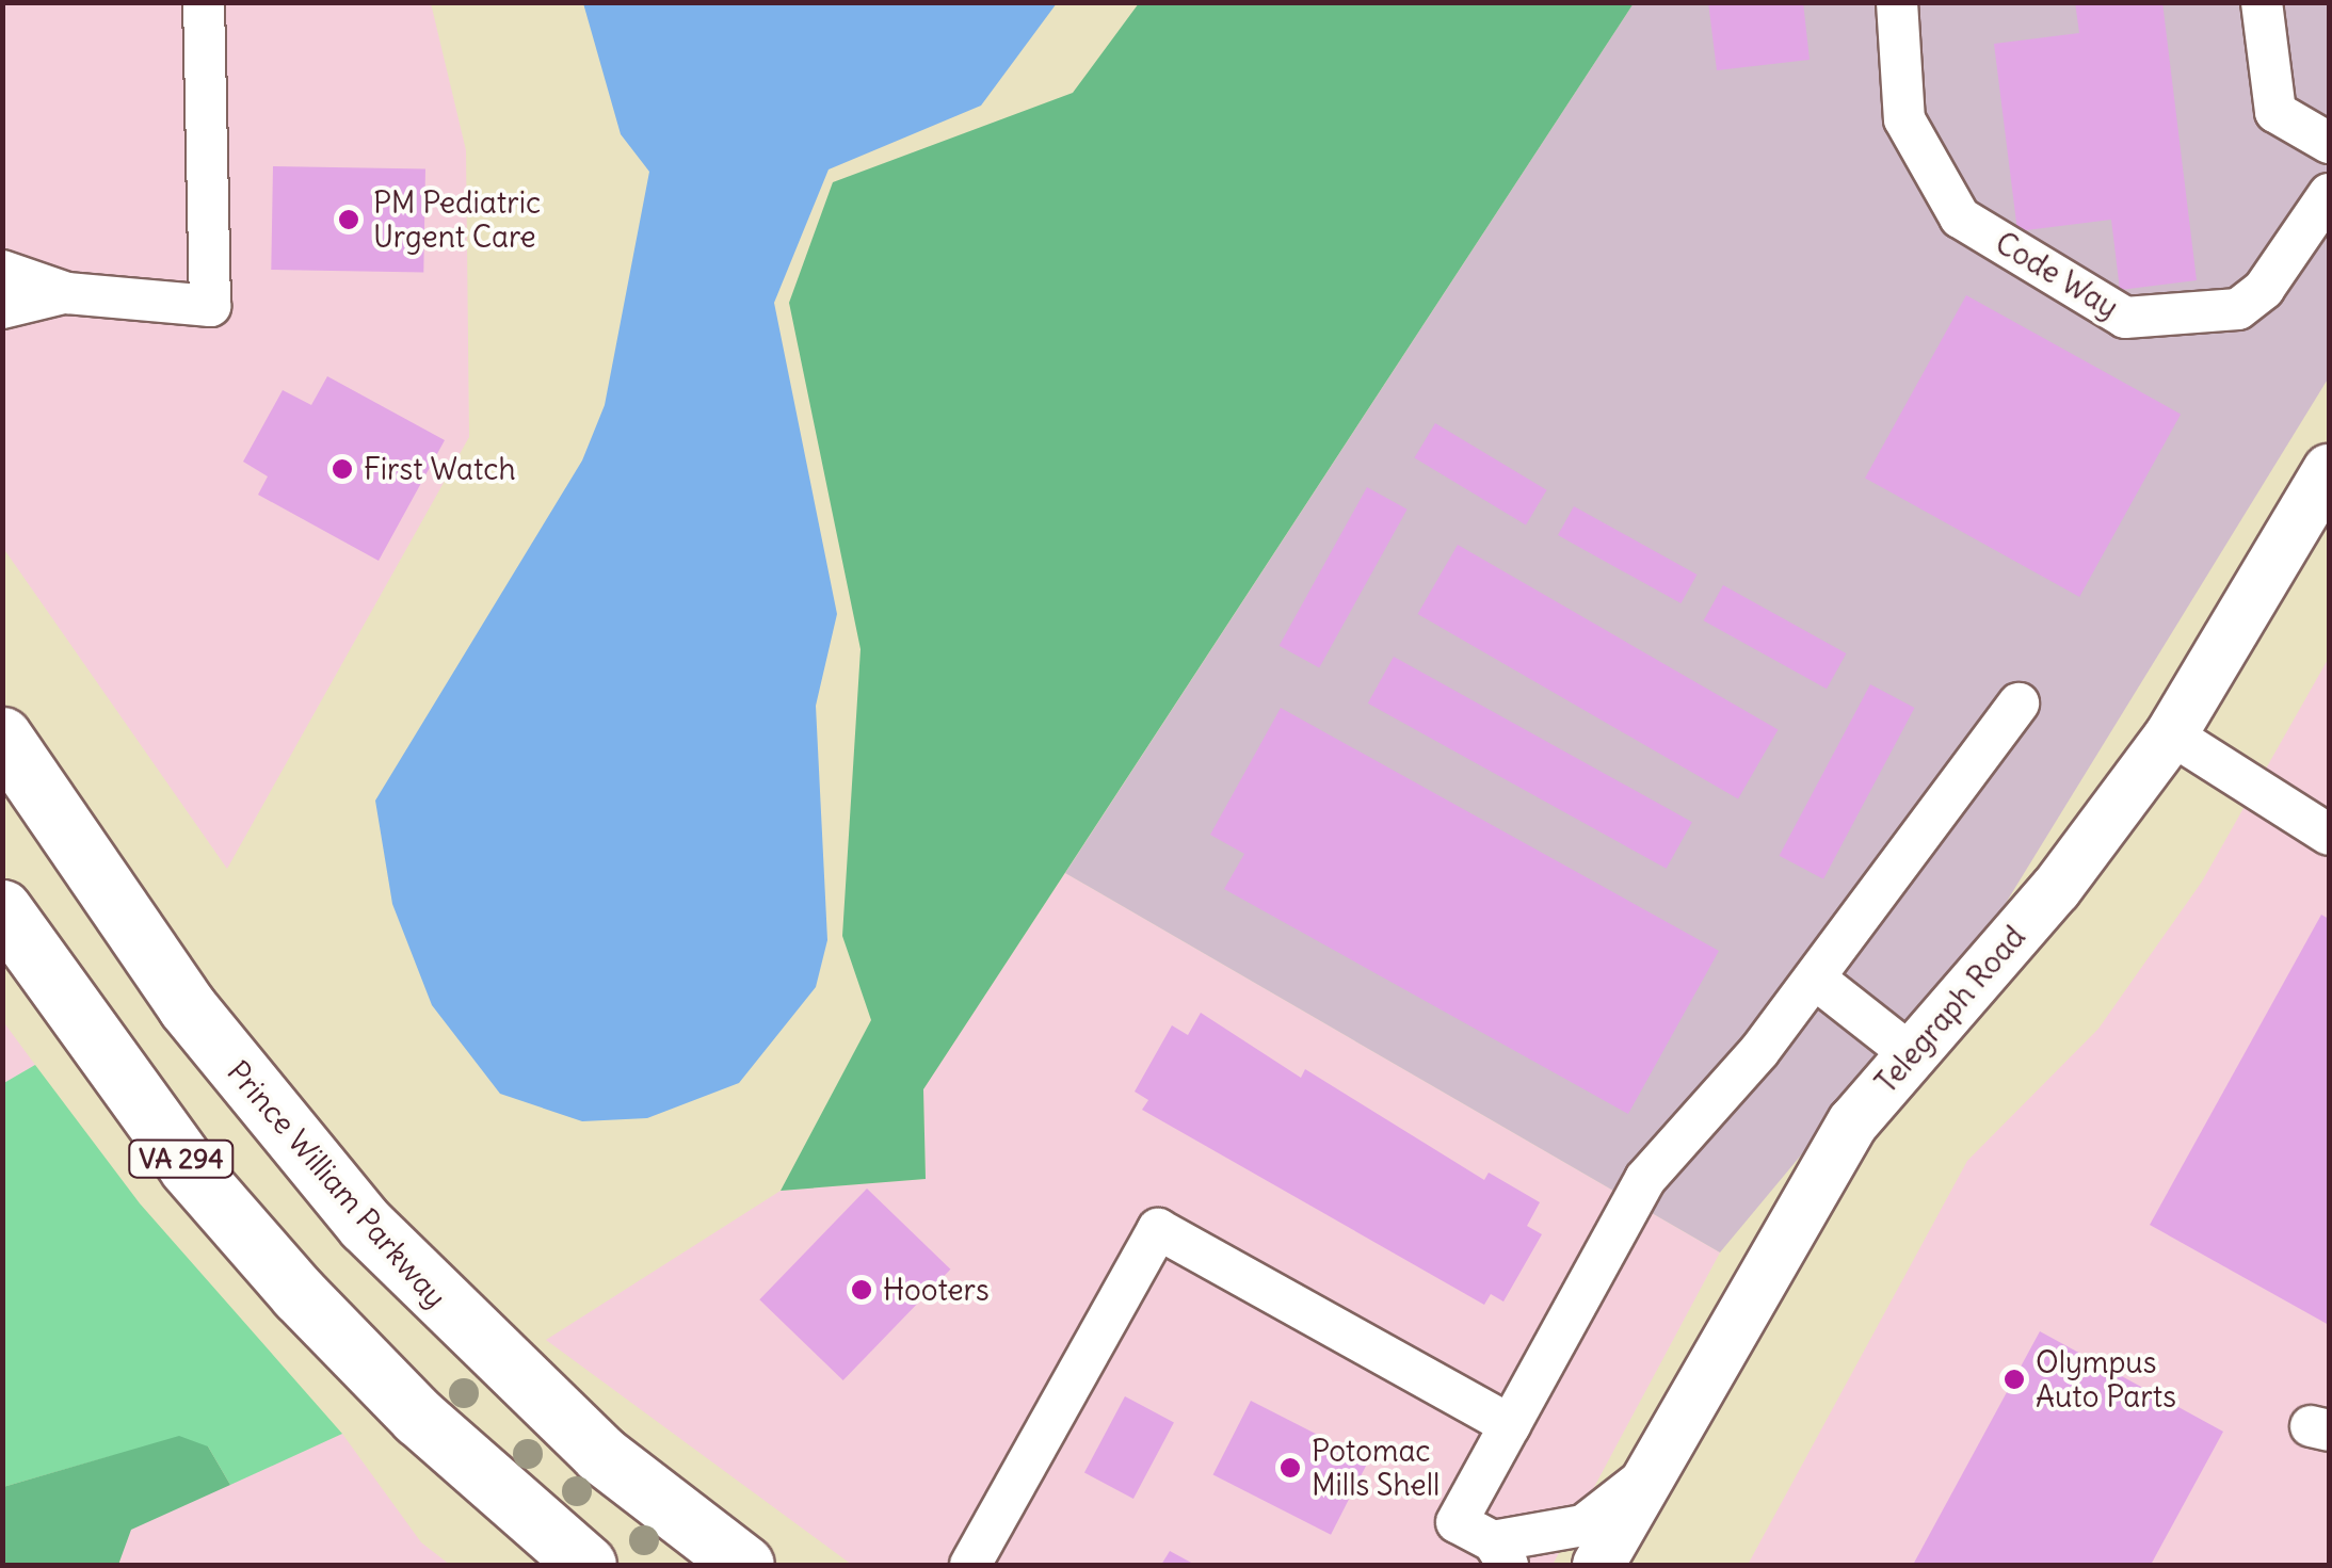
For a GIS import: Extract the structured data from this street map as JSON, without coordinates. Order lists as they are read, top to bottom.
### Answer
{
  "streets": {
    "highway": ["VA 294", "Prince William Parkway"],
    "main road": ["Telegraph Road"],
    "street": ["Code Way"]
  },
  "places": [
    "PM Pediatric Urgent Care",
    "First Watch",
    "Hooters",
    "Olympus Auto Parts",
    "Potomac Mills Shell"
  ]
}
